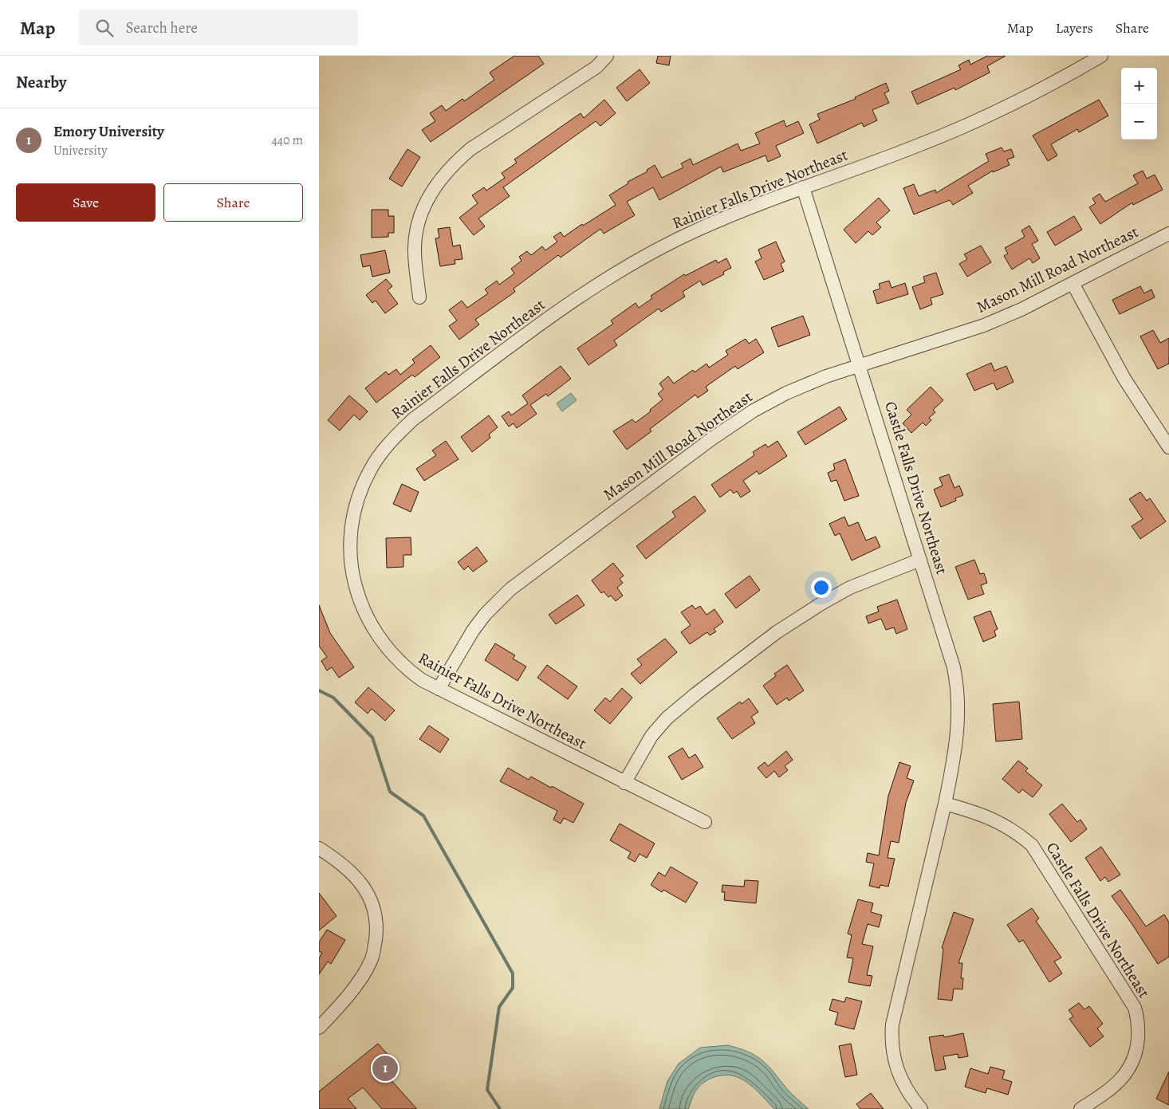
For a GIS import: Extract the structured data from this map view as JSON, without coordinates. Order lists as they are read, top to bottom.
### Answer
{
  "streets": {
    "street": ["Rainier Falls Drive Northeast", "Mason Mill Road Northeast", "Castle Falls Drive Northeast"]
  },
  "crossings": [
    ["Rainier Falls Drive Northeast", "Mason Mill Road Northeast"],
    ["Rainier Falls Drive Northeast", "Castle Falls Drive Northeast"],
    ["Mason Mill Road Northeast", "Castle Falls Drive Northeast"]
  ],
  "page": {
    "header": "Map",
    "search": "Search here",
    "nav": ["Map", "Layers", "Share"],
    "heading": "Nearby",
    "map_buttons": ["+", "−"],
    "list": [
      {
        "mark": "1",
        "name": "Emory University",
        "note": "University",
        "value": "440 m"
      }
    ],
    "buttons": ["Save", "Share"],
    "pins": "1"
  }
}
